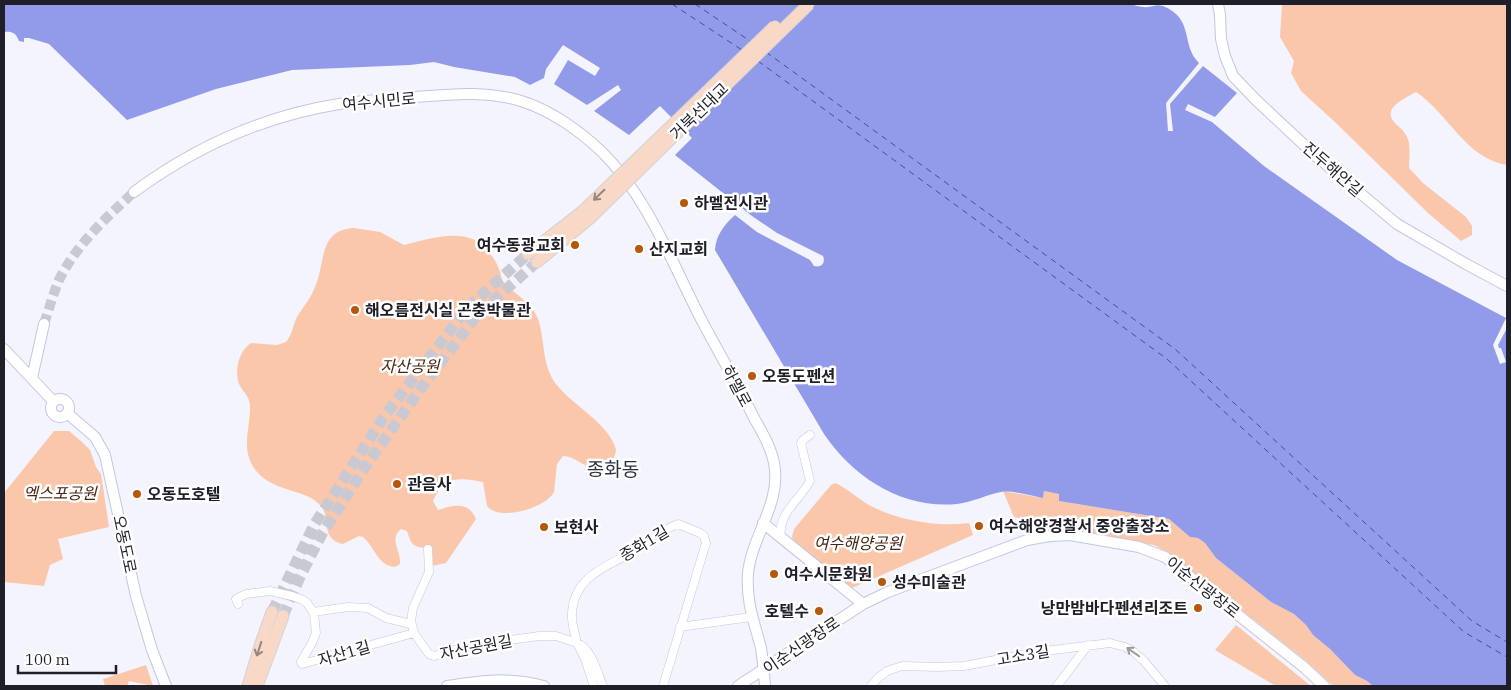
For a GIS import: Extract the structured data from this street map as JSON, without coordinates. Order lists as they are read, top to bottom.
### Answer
{
  "streets": {
    "main road": ["거북선대교"],
    "street": [
      "여수시민로",
      "진두해안길",
      "하멜로",
      "종화1길",
      "오동도로",
      "이순신광장로",
      "자산공원길",
      "자산1길",
      "고소3길"
    ]
  },
  "crossings": [
    ["여수시민로", "하멜로"],
    ["하멜로", "이순신광장로"],
    ["종화1길", "자산공원길"],
    ["자산공원길", "자산1길"]
  ],
  "districts": ["종화동"],
  "parks": ["자산공원", "엑스포공원", "여수해양공원"],
  "places": [
    "하멜전시관",
    "여수동광교회",
    "산지교회",
    "해오름전시실 곤충박물관",
    "오동도펜션",
    "관음사",
    "오동도호텔",
    "여수해양경찰서 중앙출장소",
    "보현사",
    "여수시문화원",
    "성수미술관",
    "낭만밤바다펜션리조트",
    "호텔수"
  ],
  "scale_bar": "100 m"
}
